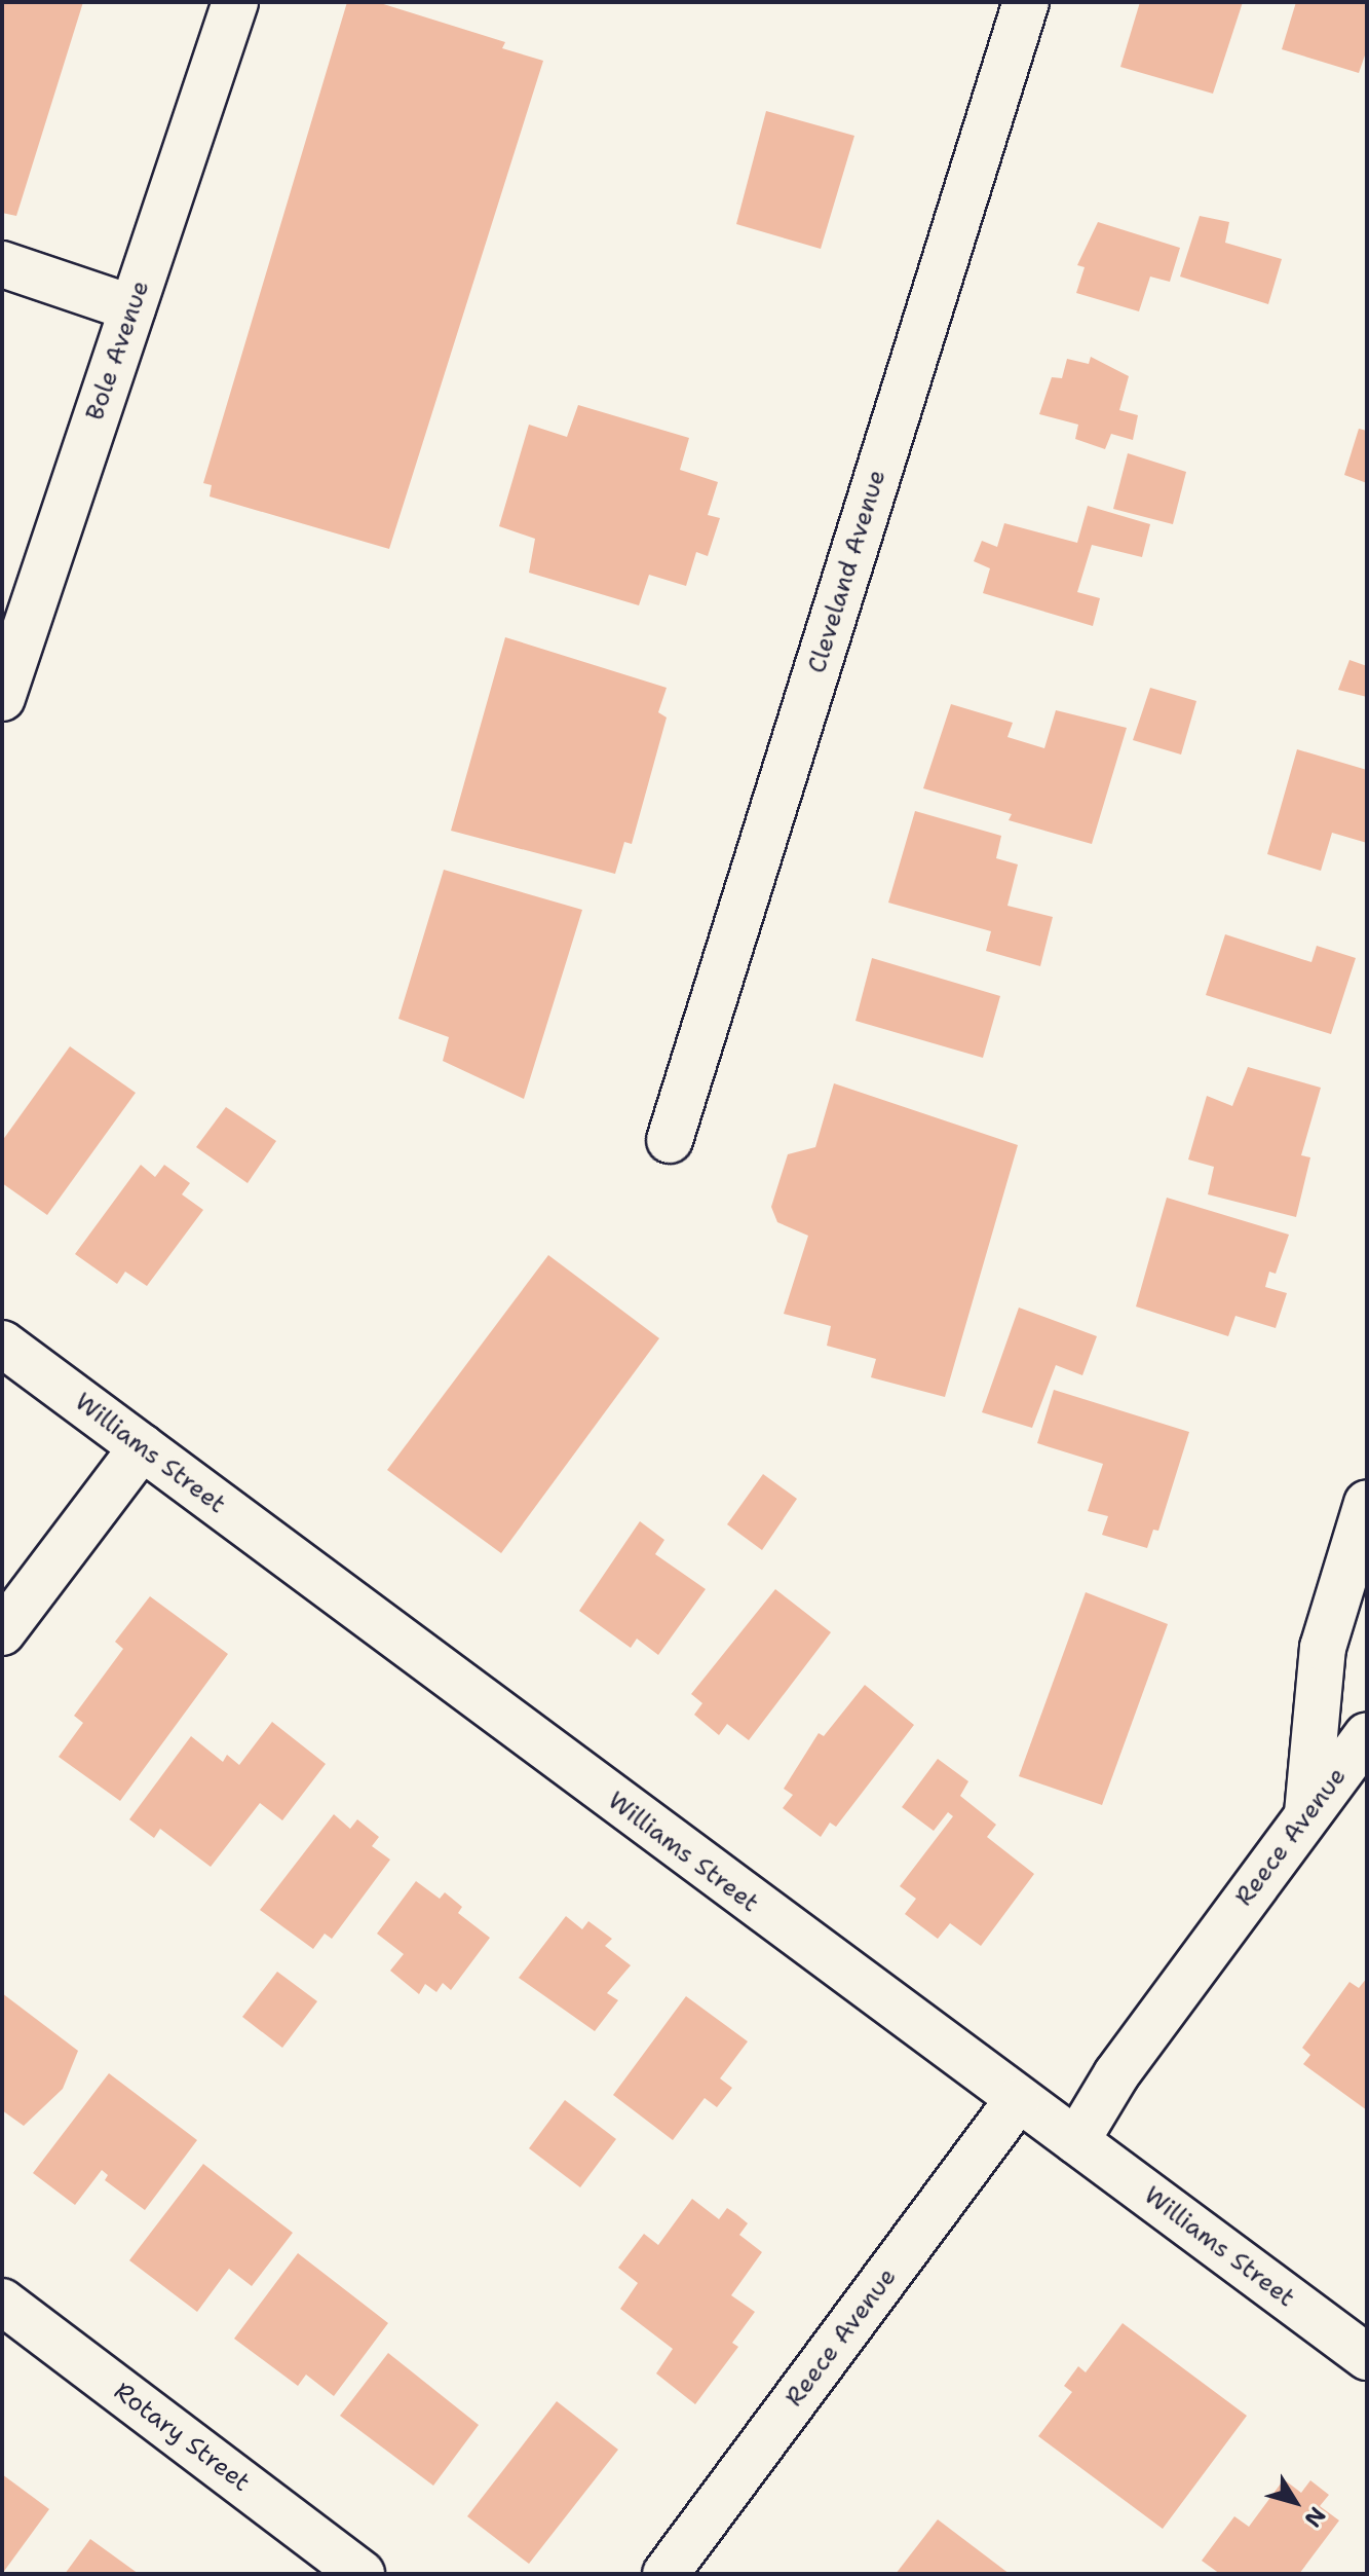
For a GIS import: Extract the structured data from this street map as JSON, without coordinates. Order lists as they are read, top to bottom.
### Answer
{
  "streets": {
    "street": [
      "Bole Avenue",
      "Cleveland Avenue",
      "Williams Street",
      "Reece Avenue",
      "Rotary Street"
    ]
  },
  "crossings": [
    ["Williams Street", "Reece Avenue"]
  ],
  "north": "bottom right"
}
